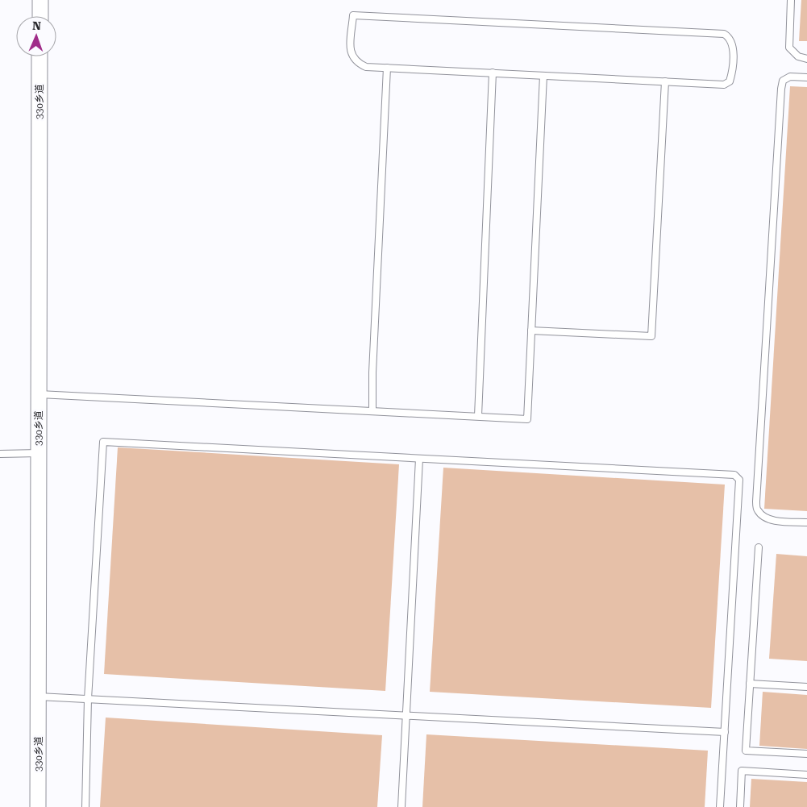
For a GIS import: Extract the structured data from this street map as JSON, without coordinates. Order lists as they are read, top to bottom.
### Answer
{
  "streets": {
    "street": ["330乡道"]
  },
  "north": "top"
}
